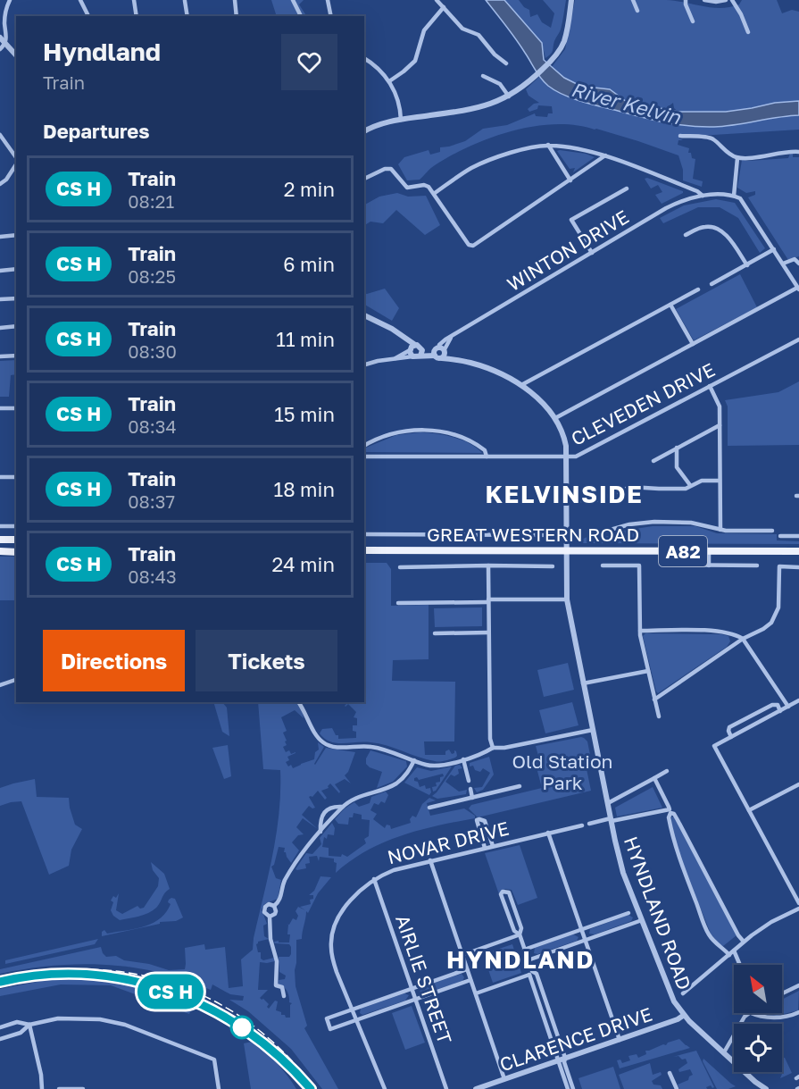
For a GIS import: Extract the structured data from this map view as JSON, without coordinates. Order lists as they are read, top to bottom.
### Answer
{
  "streets": {
    "main road": ["GREAT WESTERN ROAD", "A82"],
    "street": [
      "WINTON DRIVE",
      "CLEVEDEN DRIVE",
      "NOVAR DRIVE",
      "HYNDLAND ROAD",
      "AIRLIE STREET",
      "CLARENCE DRIVE"
    ]
  },
  "crossings": [
    ["CLEVEDEN DRIVE", "HYNDLAND ROAD"],
    ["GREAT WESTERN ROAD", "HYNDLAND ROAD"],
    ["NOVAR DRIVE", "AIRLIE STREET"],
    ["HYNDLAND ROAD", "CLARENCE DRIVE"]
  ],
  "districts": ["KELVINSIDE", "HYNDLAND"],
  "water": ["River Kelvin"],
  "parks": ["Old Station Park"],
  "north": "top left",
  "page": {
    "on_map": "CS H",
    "heading": [
      ["Hyndland", "Train"],
      "Departures"
    ],
    "list": [
      {
        "mark": "CS H",
        "name": "Train",
        "note": "08:21",
        "value": "2 min"
      },
      {
        "mark": "CS H",
        "name": "Train",
        "note": "08:25",
        "value": "6 min"
      },
      {
        "mark": "CS H",
        "name": "Train",
        "note": "08:30",
        "value": "11 min"
      },
      {
        "mark": "CS H",
        "name": "Train",
        "note": "08:34",
        "value": "15 min"
      },
      {
        "mark": "CS H",
        "name": "Train",
        "note": "08:37",
        "value": "18 min"
      },
      {
        "mark": "CS H",
        "name": "Train",
        "note": "08:43",
        "value": "24 min"
      }
    ],
    "buttons": ["Directions", "Tickets"]
  }
}
